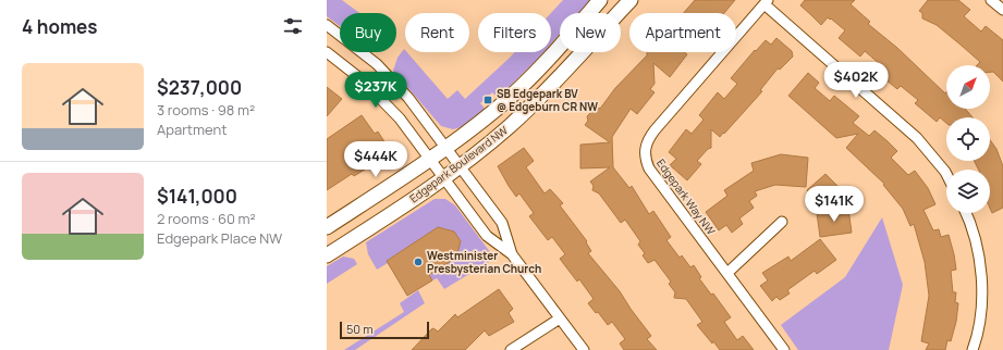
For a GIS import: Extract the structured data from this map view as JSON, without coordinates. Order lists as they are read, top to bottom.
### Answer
{
  "streets": {
    "street": ["Edgepark Boulevard NW", "Edgepark Way NW"]
  },
  "places": {
    "transit": ["SB Edgepark BV @ Edgeburn CR NW"],
    "other": ["Westminister Presbysterian Church"]
  },
  "scale_bar": "50 m",
  "north": "top right",
  "page": {
    "heading": "4 homes",
    "chip": [
      "Buy",
      "Rent",
      "Filters",
      "New",
      "Apartment"
    ],
    "list": [
      {
        "name": "$237,000",
        "note": "3 rooms · 98 m² · Apartment"
      },
      {
        "name": "$141,000",
        "note": "2 rooms · 60 m² · Edgepark Place NW"
      }
    ],
    "price": [
      "$402K",
      "$237K",
      "$444K",
      "$141K"
    ],
    "scale": "50 m"
  }
}
